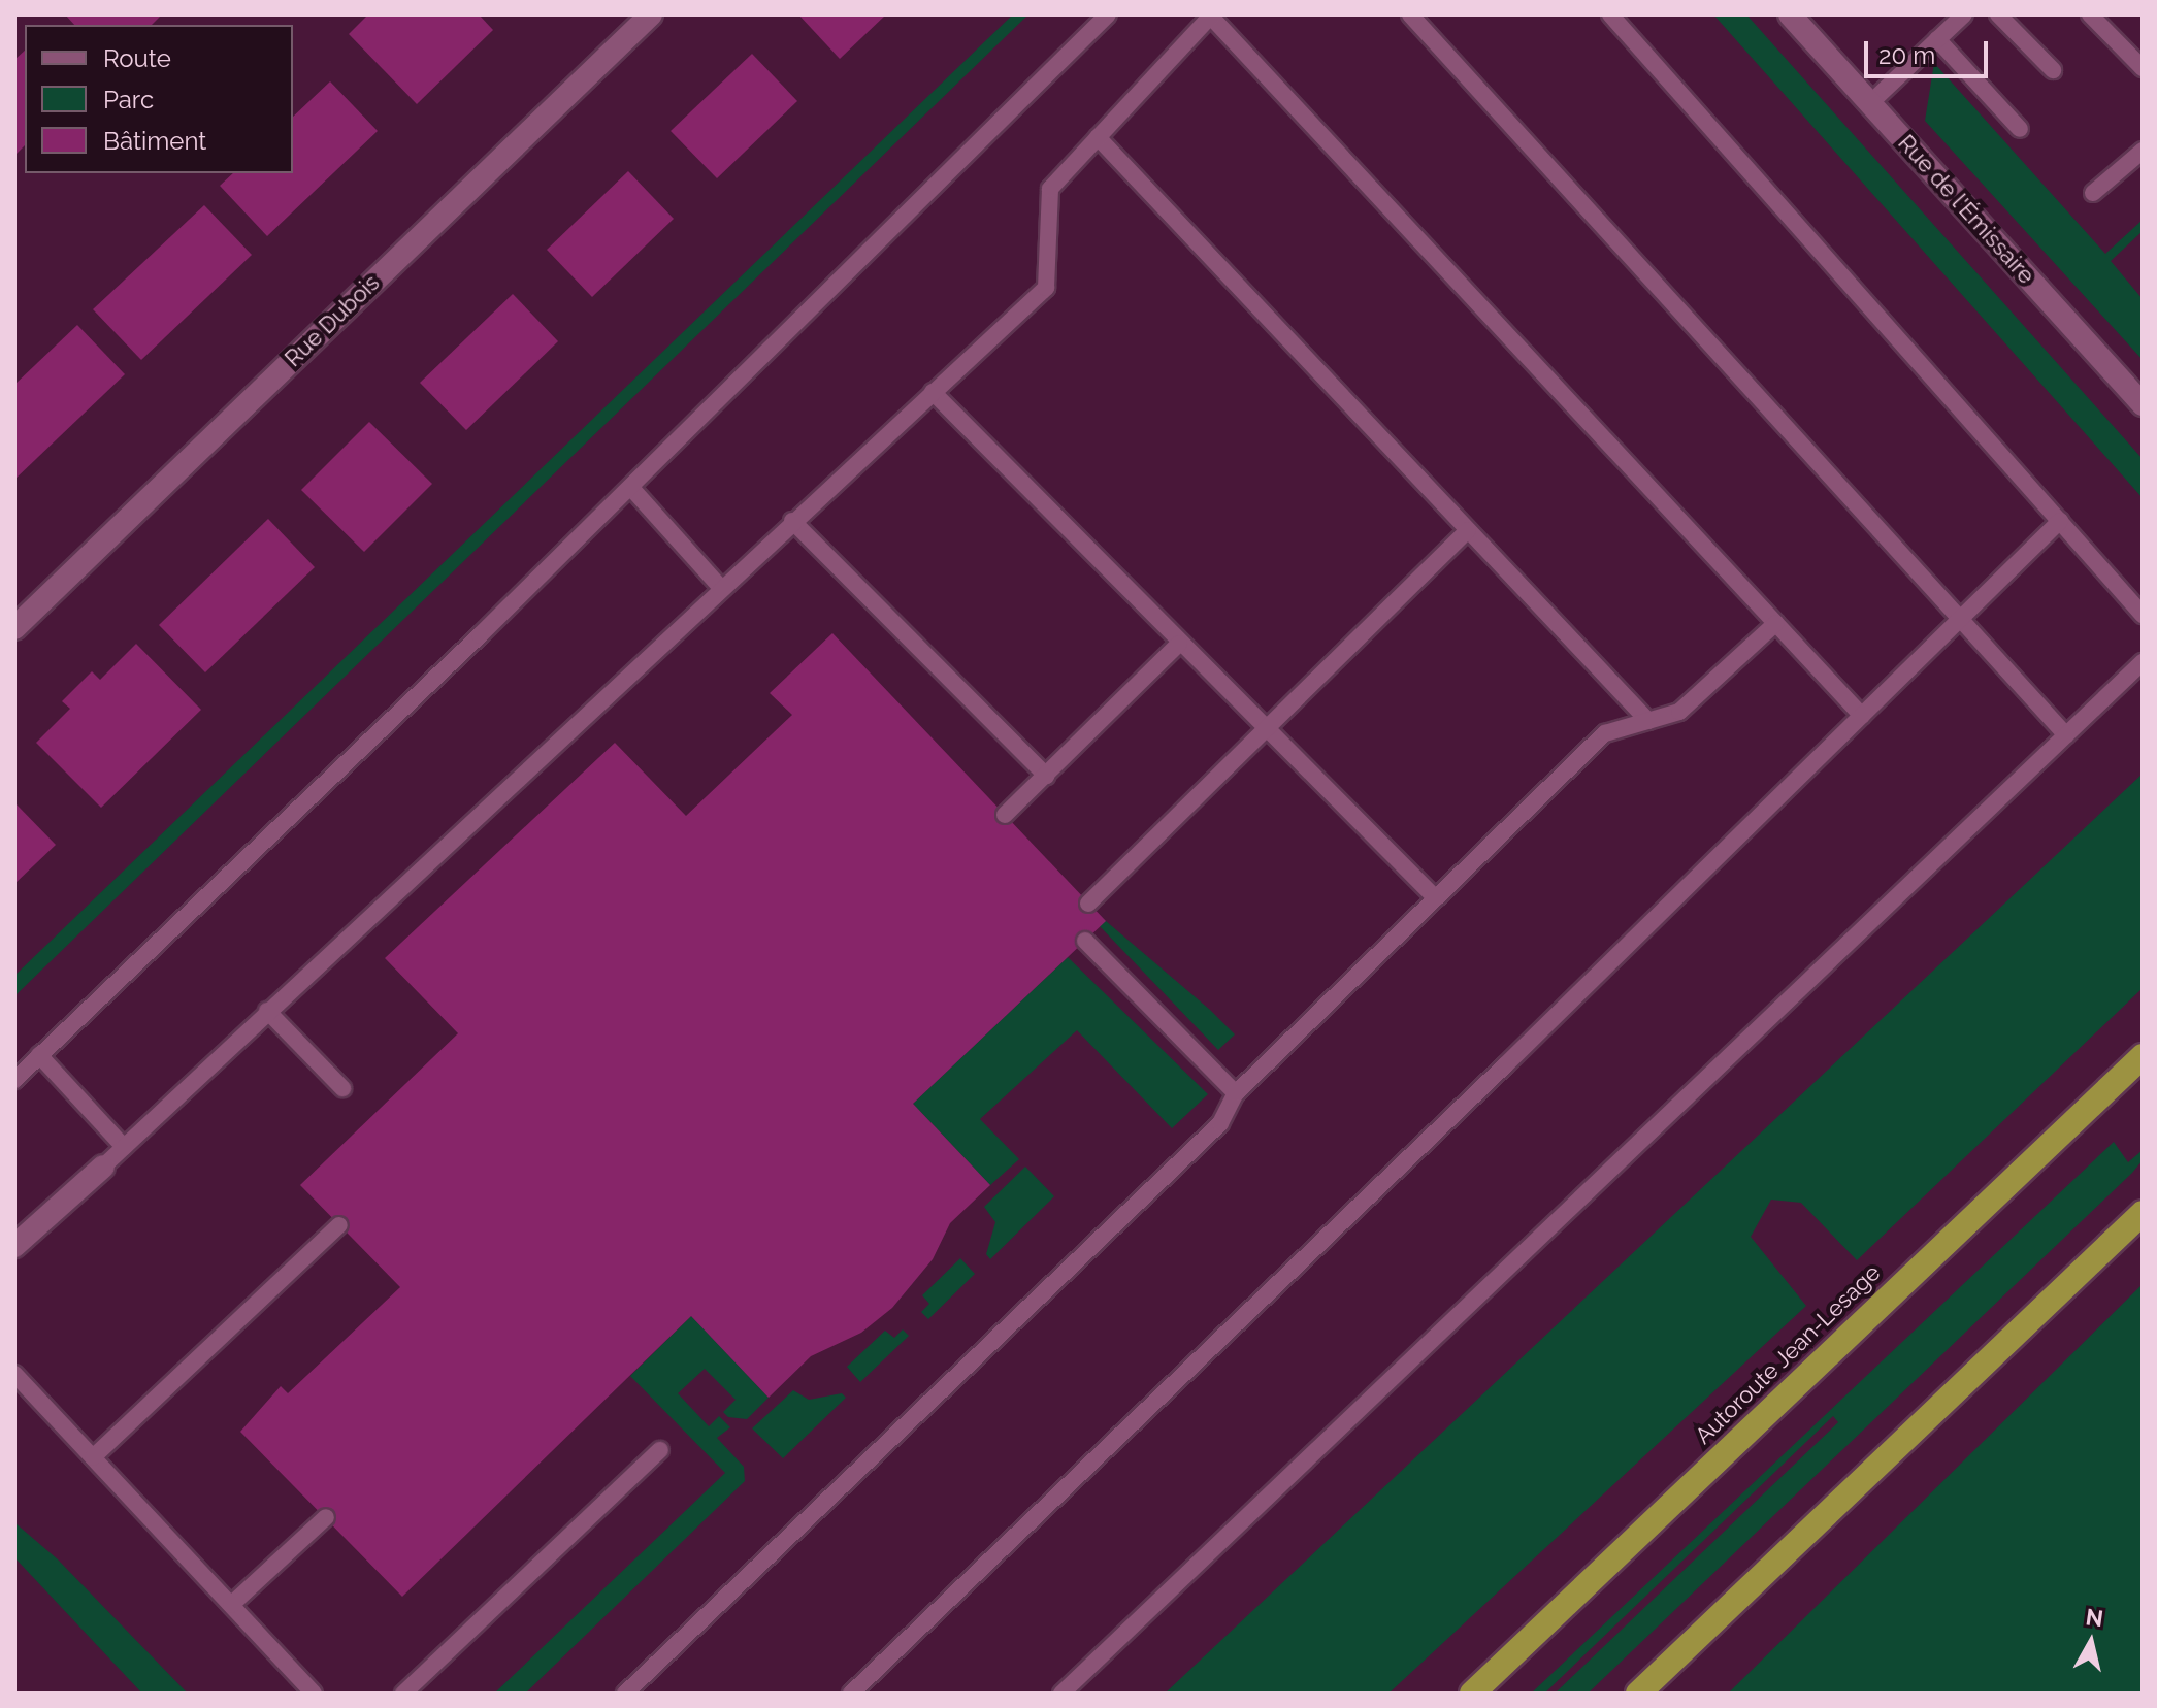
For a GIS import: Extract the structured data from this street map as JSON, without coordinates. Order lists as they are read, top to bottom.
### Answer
{
  "streets": {
    "highway": ["Autoroute Jean-Lesage"],
    "street": ["Rue de l'Émissaire", "Rue Dubois"]
  },
  "legend": ["Route", "Parc", "Bâtiment"],
  "scale_bar": "20 m",
  "north": "top"
}
